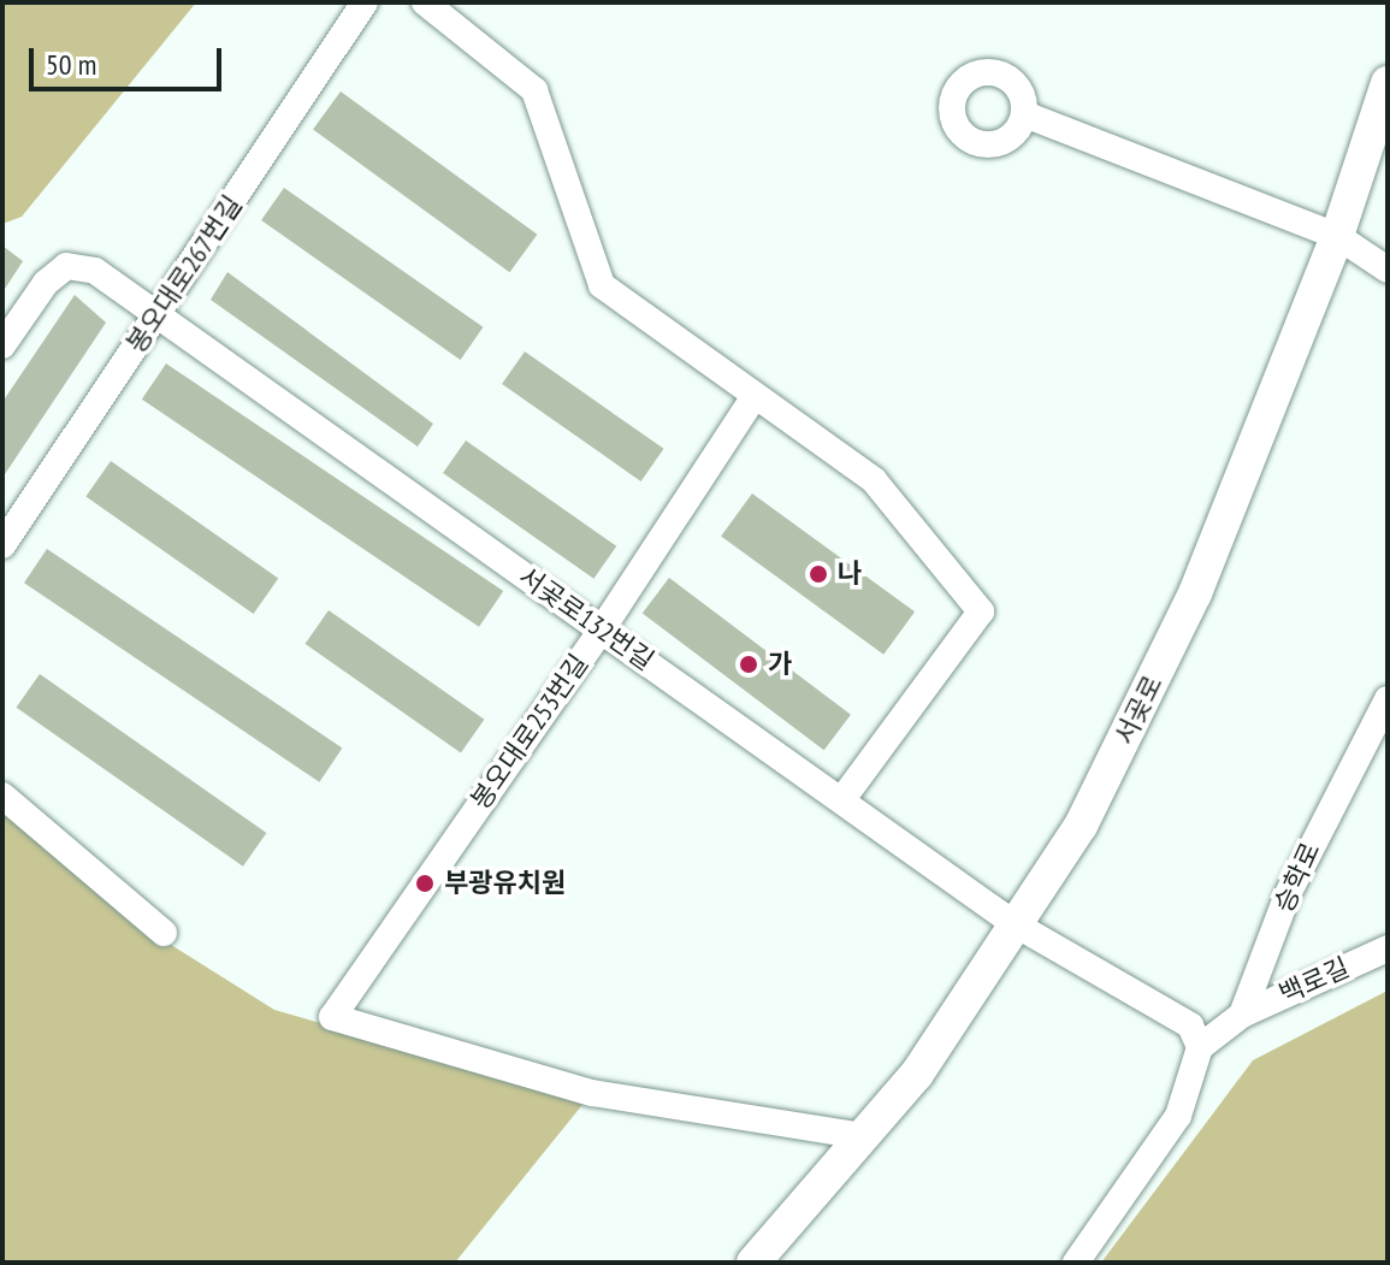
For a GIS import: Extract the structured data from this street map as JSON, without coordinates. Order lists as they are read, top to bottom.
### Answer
{
  "streets": {
    "main road": ["서곶로"],
    "street": [
      "봉오대로267번길",
      "서곶로132번길",
      "봉오대로253번길",
      "승학로",
      "백로길"
    ]
  },
  "crossings": [
    ["봉오대로267번길", "서곶로132번길"],
    ["서곶로132번길", "서곶로"],
    ["서곶로132번길", "봉오대로253번길"],
    ["서곶로", "봉오대로253번길"],
    ["승학로", "백로길"]
  ],
  "places": ["나", "가", "부광유치원"],
  "scale_bar": "50 m"
}
